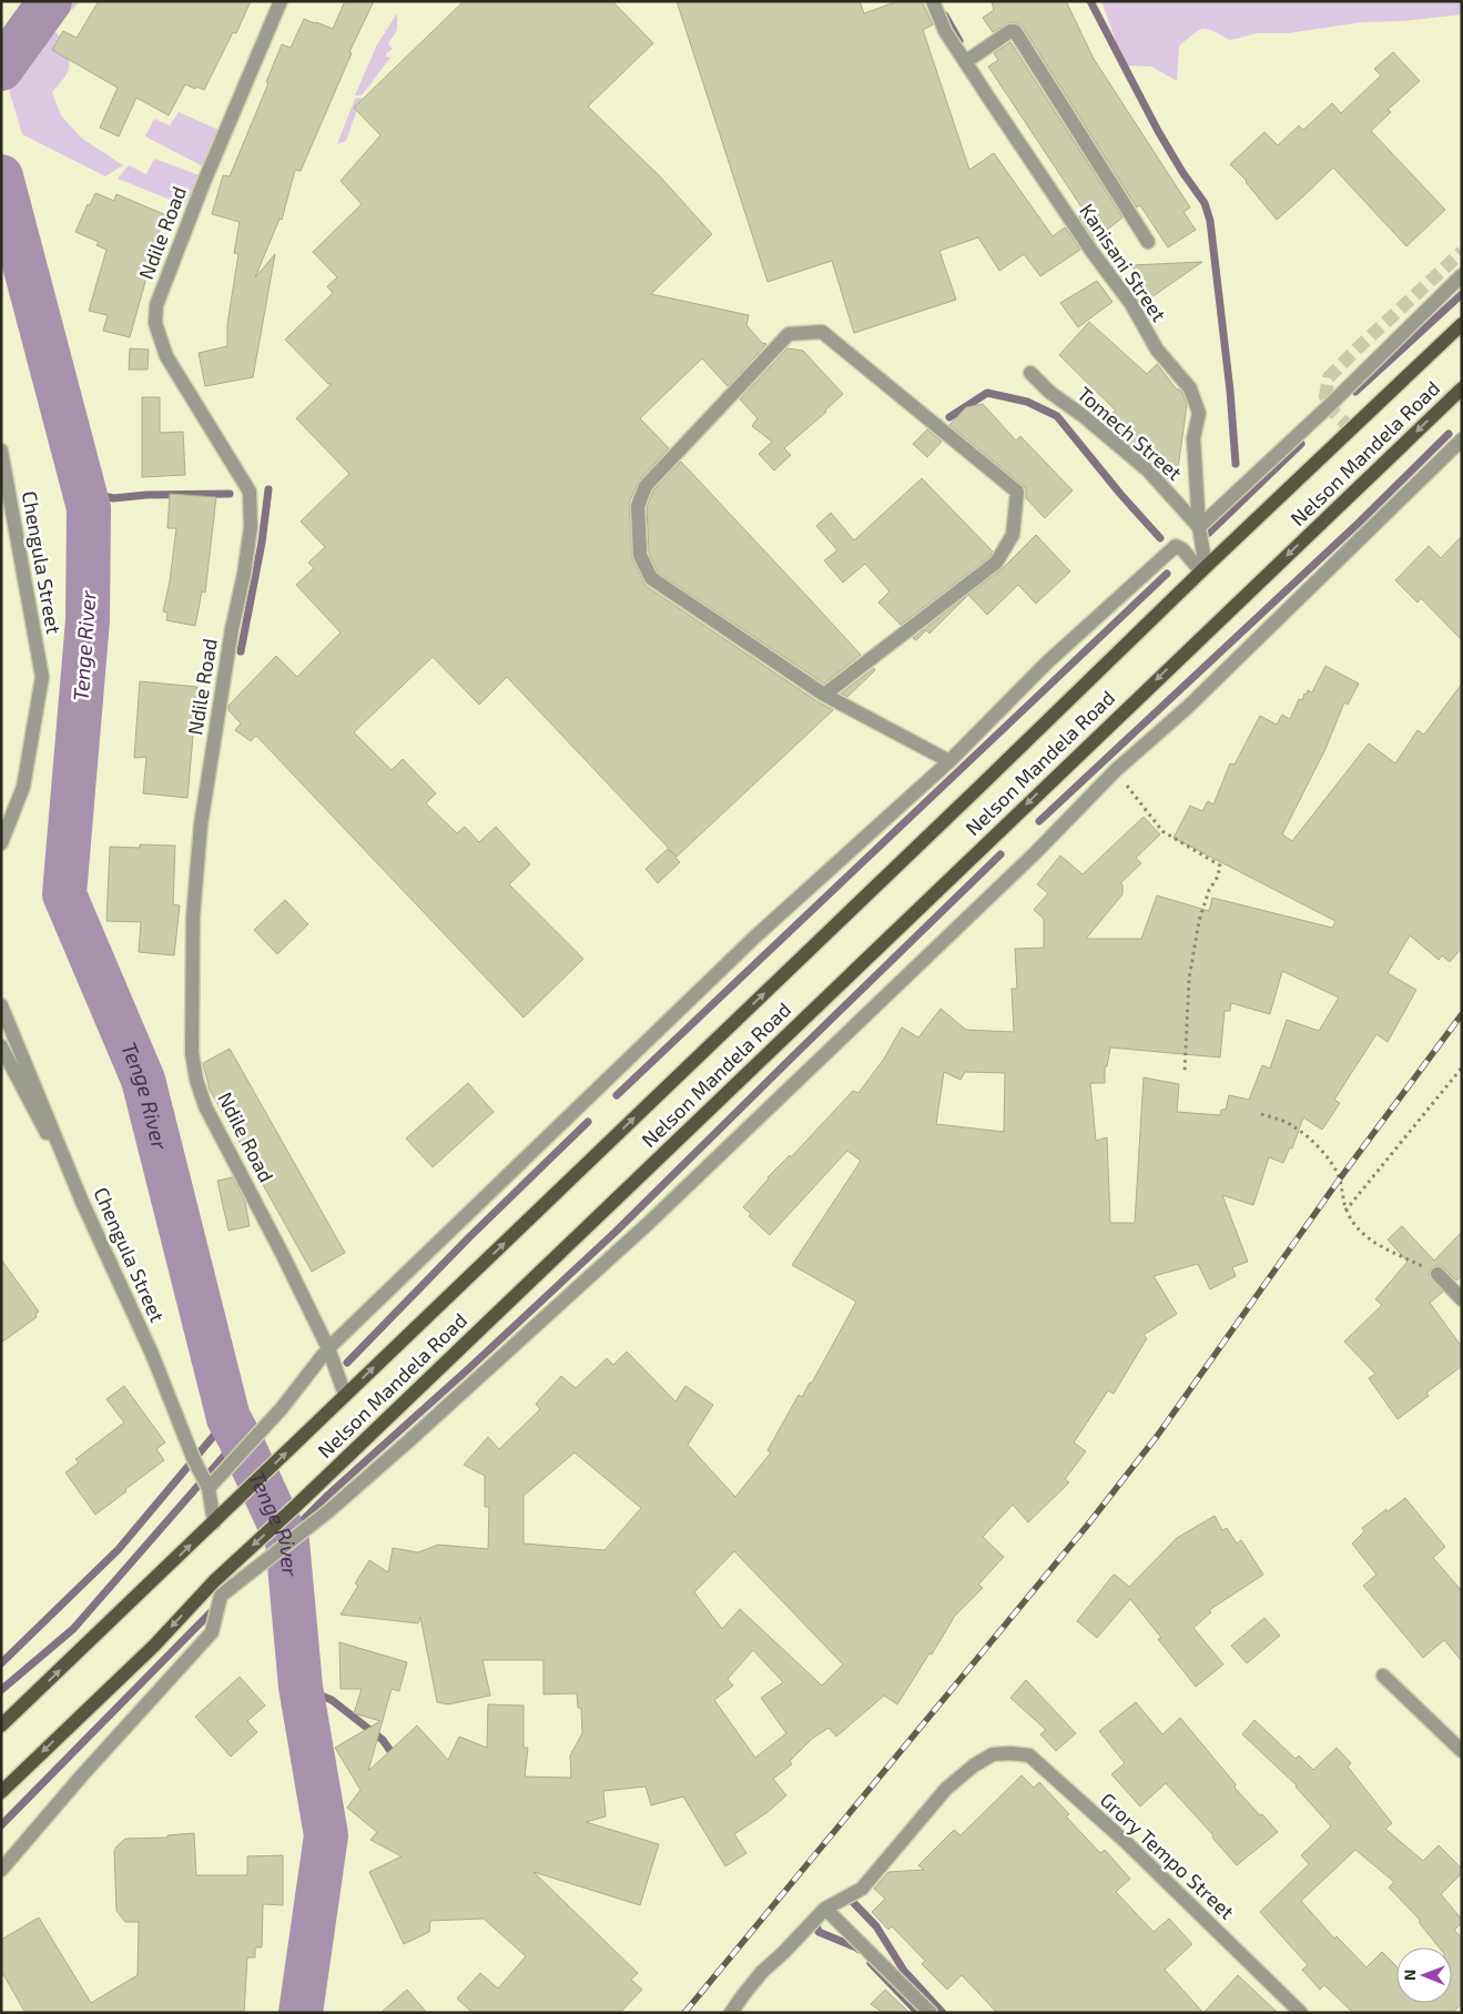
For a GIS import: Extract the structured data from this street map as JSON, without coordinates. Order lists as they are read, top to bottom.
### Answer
{
  "streets": {
    "main road": ["Nelson Mandela Road"],
    "street": [
      "Ndile Road",
      "Kanisani Street",
      "Tomech Street",
      "Chengula Street",
      "Grory Tempo Street"
    ]
  },
  "crossings": [
    ["Ndile Road", "Nelson Mandela Road"],
    ["Kanisani Street", "Tomech Street"],
    ["Kanisani Street", "Nelson Mandela Road"],
    ["Nelson Mandela Road", "Chengula Street"]
  ],
  "water": ["Tenge River"],
  "north": "left"
}
